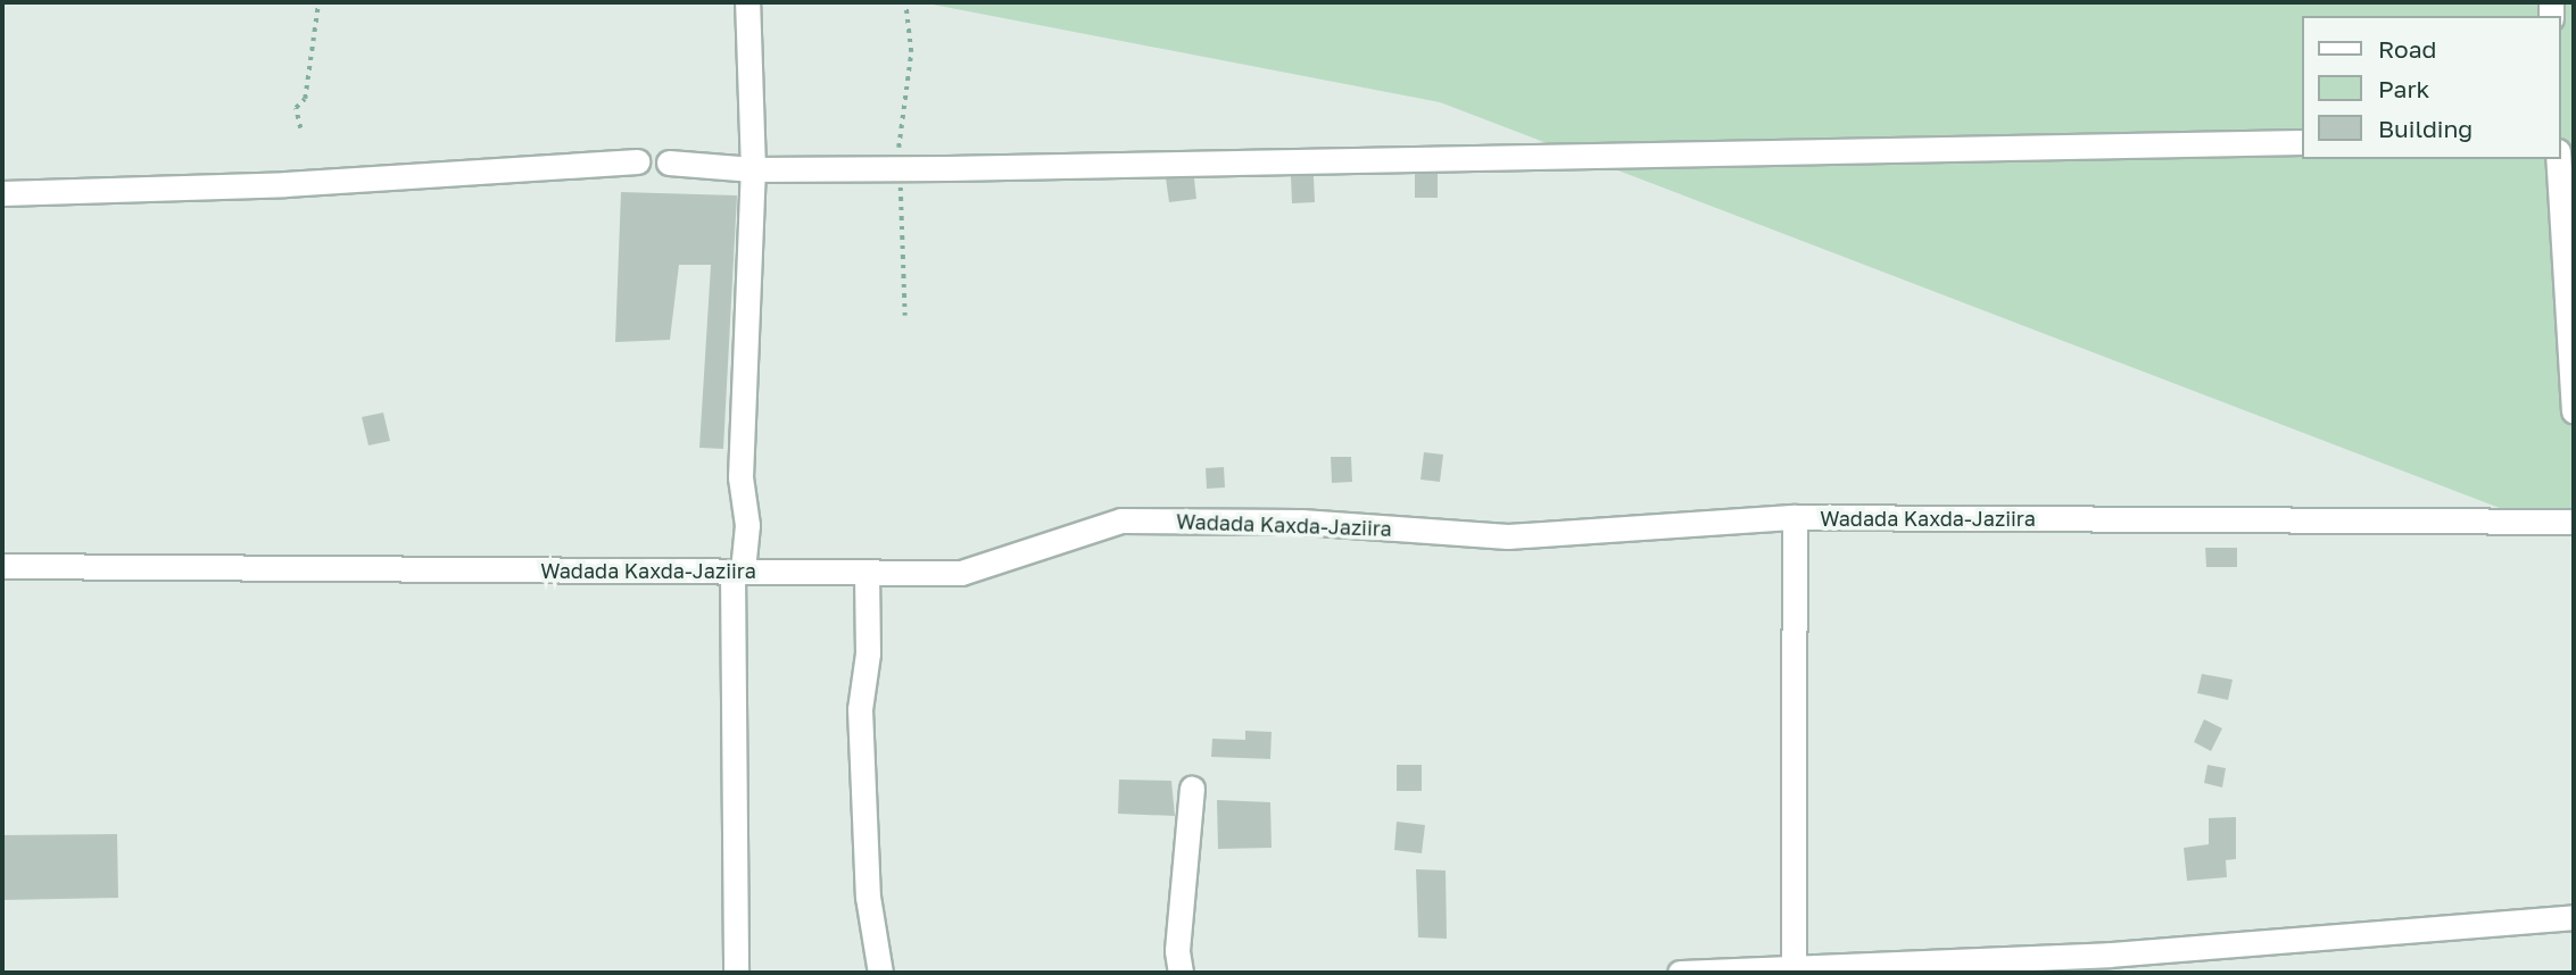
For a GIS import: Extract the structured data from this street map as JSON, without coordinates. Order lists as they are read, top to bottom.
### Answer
{
  "streets": {
    "street": ["Wadada Kaxda-Jaziira"]
  },
  "legend": ["Road", "Park", "Building"]
}
